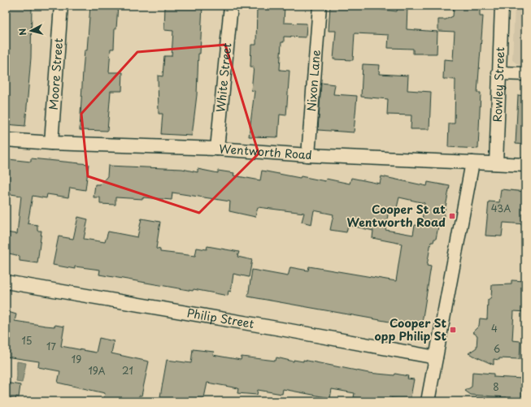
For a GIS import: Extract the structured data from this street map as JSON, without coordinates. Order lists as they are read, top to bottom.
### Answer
{
  "streets": {
    "street": [
      "Moore Street",
      "White Street",
      "Nixon Lane",
      "Rowley Street",
      "Wentworth Road",
      "Philip Street"
    ]
  },
  "crossings": [
    ["Moore Street", "Wentworth Road"],
    ["White Street", "Wentworth Road"],
    ["Nixon Lane", "Wentworth Road"],
    ["Rowley Street", "Wentworth Road"]
  ],
  "places": {
    "transit": ["Cooper St at Wentworth Road", "Cooper St opp Philip St"]
  },
  "house_numbers": [
    "43A",
    "4",
    "15",
    "17",
    "6",
    "19",
    "19A",
    "21",
    "8"
  ],
  "north": "left"
}
